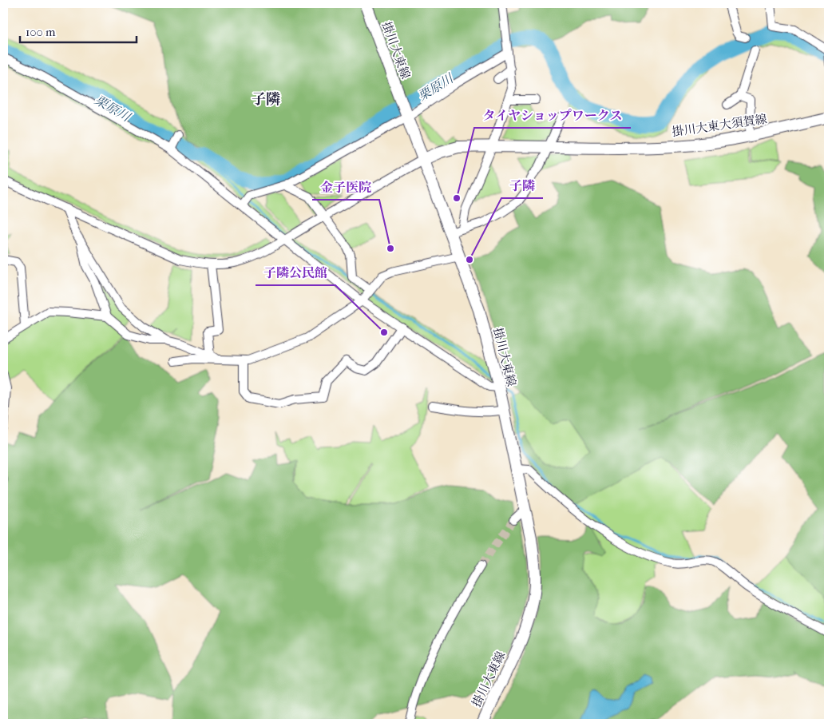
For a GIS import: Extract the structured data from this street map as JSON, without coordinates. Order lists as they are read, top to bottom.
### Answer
{
  "streets": {
    "main road": ["掛川大東線", "掛川大東大須賀線"]
  },
  "crossings": [
    ["掛川大東線", "掛川大東大須賀線"]
  ],
  "districts": ["子隣"],
  "water": ["栗原川"],
  "places": [
    "タイヤショップワークス",
    "金子医院",
    "子隣",
    "子隣公民館"
  ],
  "scale_bar": "100 m"
}
